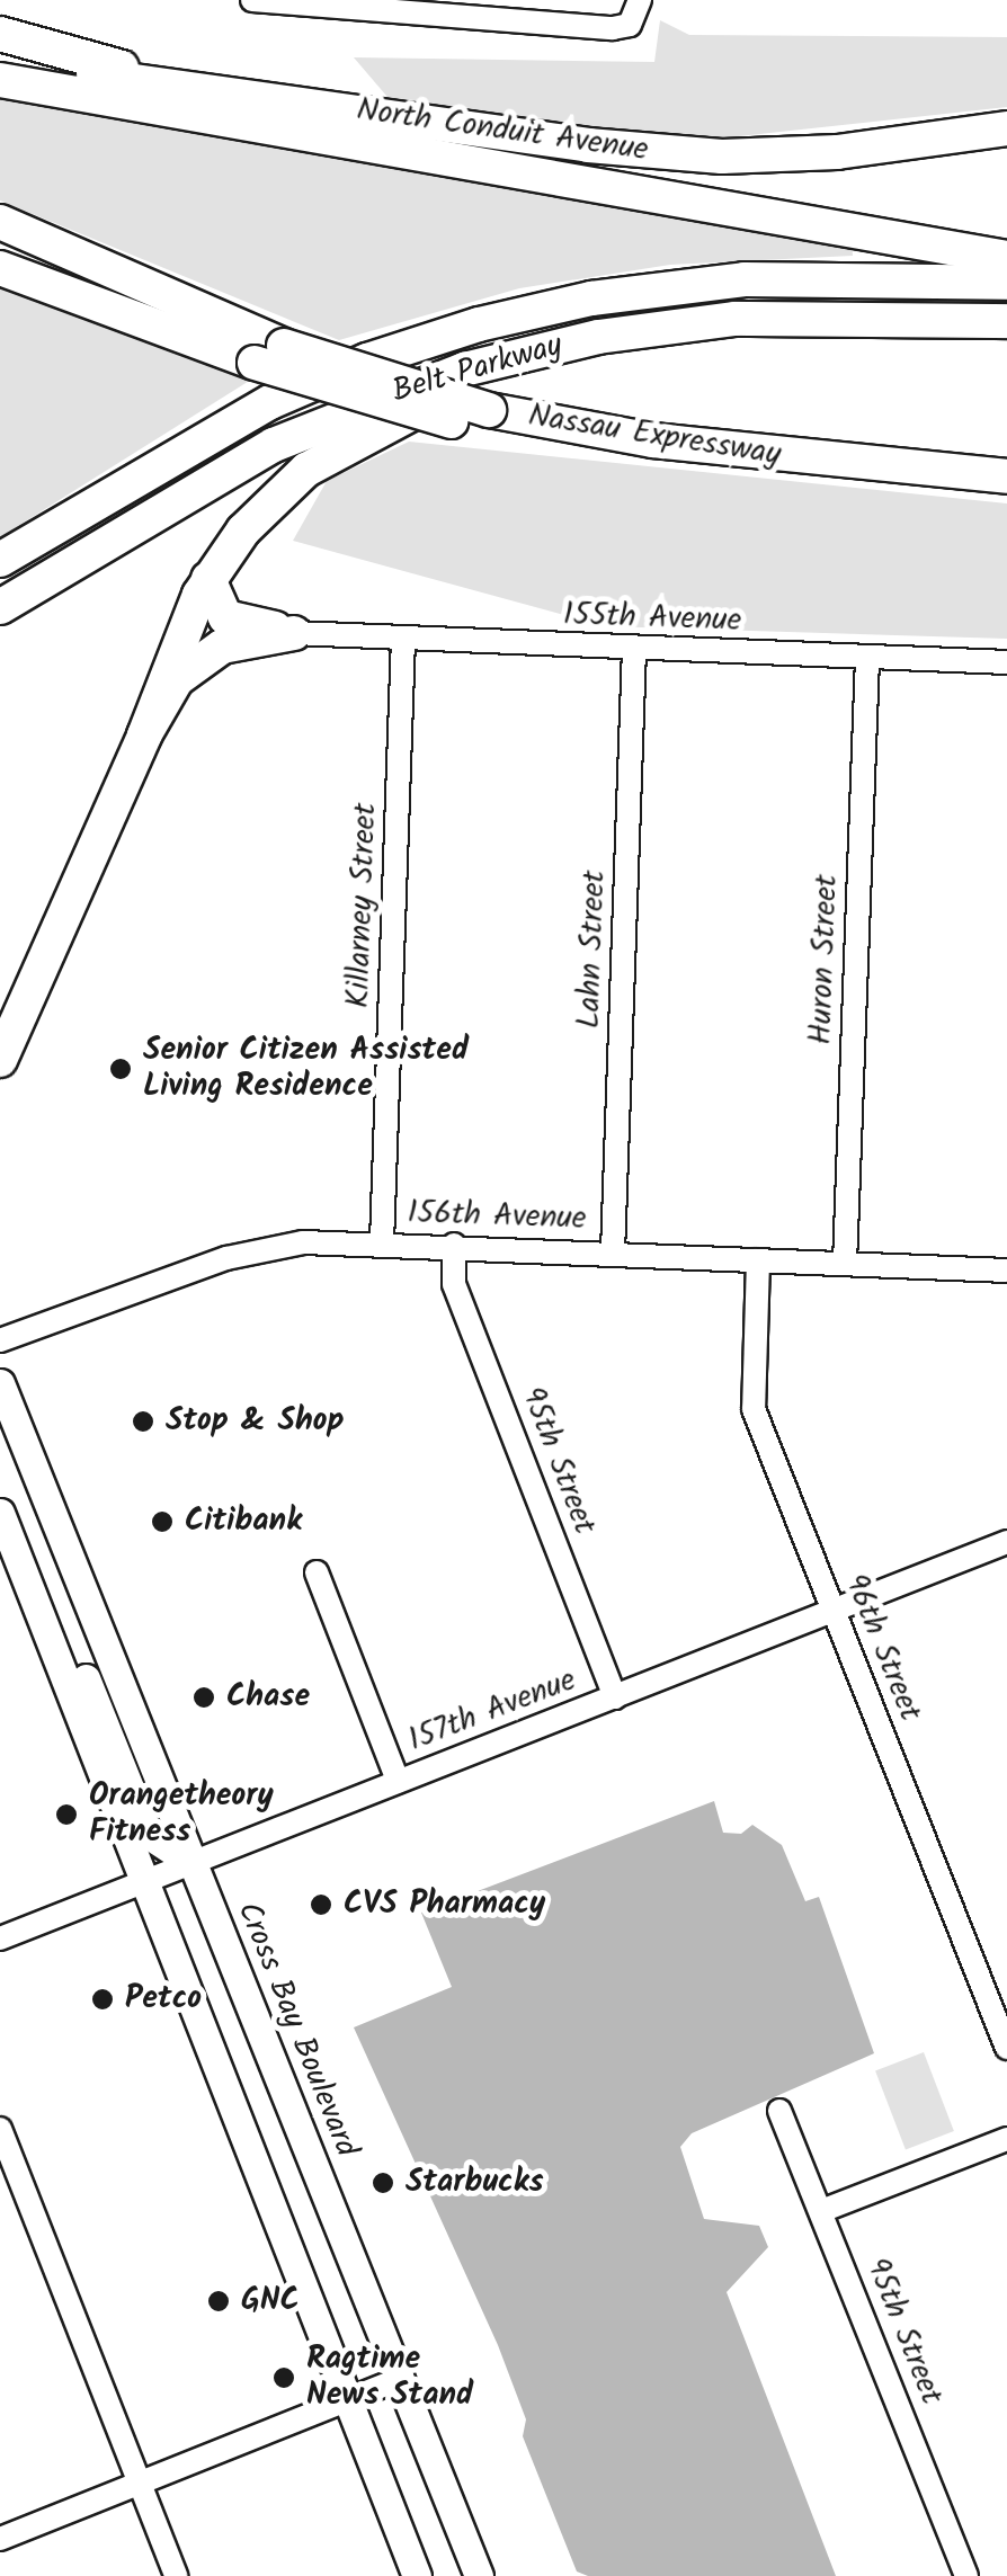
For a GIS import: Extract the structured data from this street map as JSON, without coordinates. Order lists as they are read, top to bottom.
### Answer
{
  "streets": {
    "highway": ["North Conduit Avenue", "Belt Parkway", "Nassau Expressway"],
    "main road": ["Cross Bay Boulevard"],
    "street": [
      "155th Avenue",
      "Killarney Street",
      "Lahn Street",
      "Huron Street",
      "156th Avenue",
      "95th Street",
      "96th Street",
      "157th Avenue"
    ]
  },
  "crossings": [
    ["155th Avenue", "Killarney Street"],
    ["155th Avenue", "Lahn Street"],
    ["155th Avenue", "Huron Street"],
    ["Killarney Street", "156th Avenue"],
    ["Lahn Street", "156th Avenue"],
    ["Huron Street", "156th Avenue"],
    ["156th Avenue", "95th Street"],
    ["156th Avenue", "96th Street"],
    ["95th Street", "157th Avenue"],
    ["96th Street", "157th Avenue"],
    ["157th Avenue", "Cross Bay Boulevard"]
  ],
  "places": [
    "Senior Citizen Assisted Living Residence",
    "Stop & Shop",
    "Citibank",
    "Chase",
    "Orangetheory Fitness",
    "CVS Pharmacy",
    "Petco",
    "Starbucks",
    "GNC",
    "Ragtime News Stand"
  ]
}
